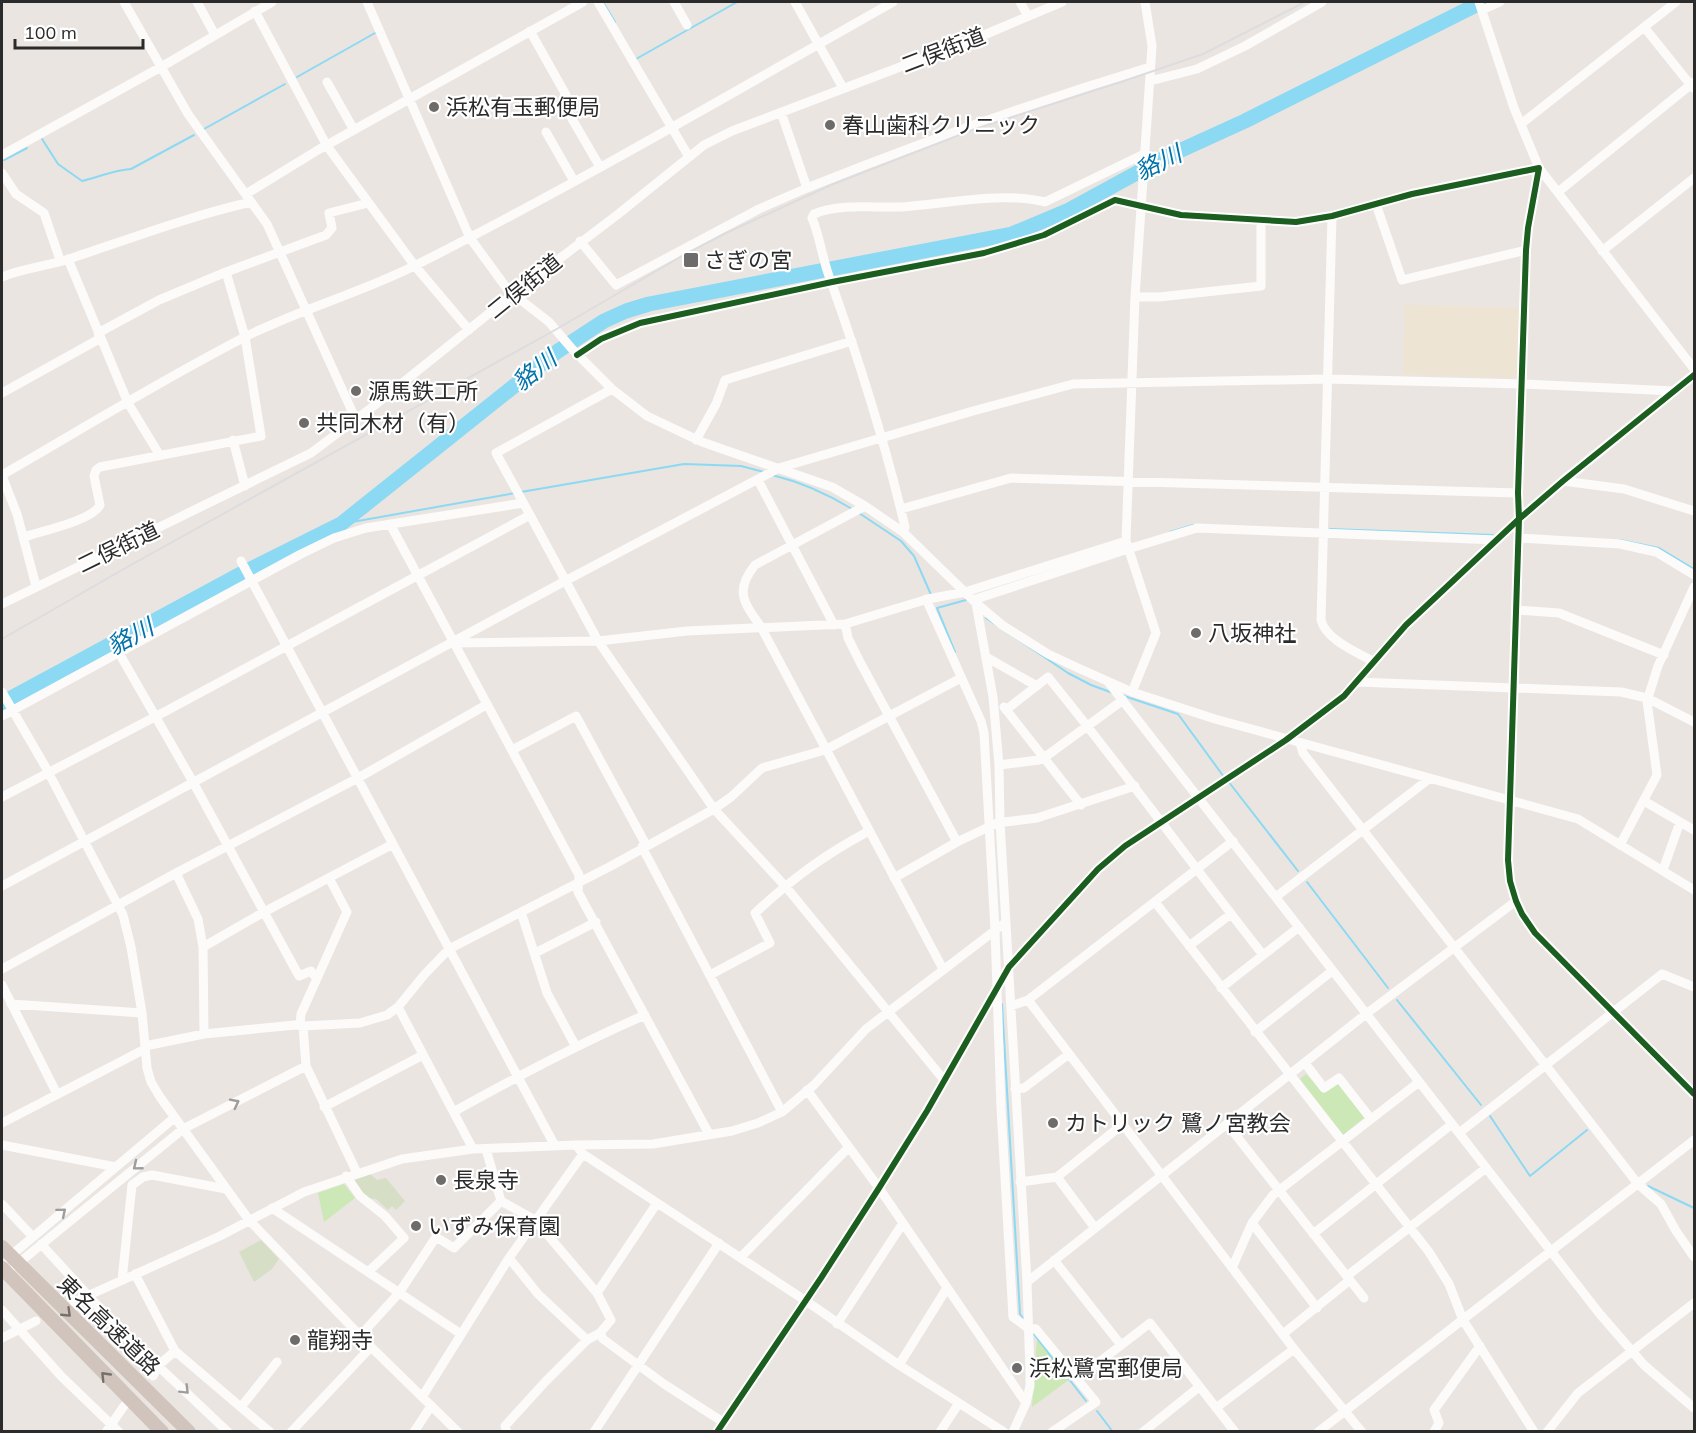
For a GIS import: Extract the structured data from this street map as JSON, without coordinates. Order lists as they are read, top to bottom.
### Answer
{
  "streets": {
    "highway": ["東名高速道路"],
    "street": ["二俣街道"]
  },
  "water": ["貉川"],
  "places": {
    "other": [
      "浜松有玉郵便局",
      "春山歯科クリニック",
      "源馬鉄工所",
      "共同木材（有）",
      "八坂神社",
      "カトリック 鷺ノ宮教会",
      "長泉寺",
      "いずみ保育園",
      "龍翔寺",
      "浜松鷺宮郵便局"
    ],
    "transit": ["さぎの宮"]
  },
  "scale_bar": "100 m"
}
